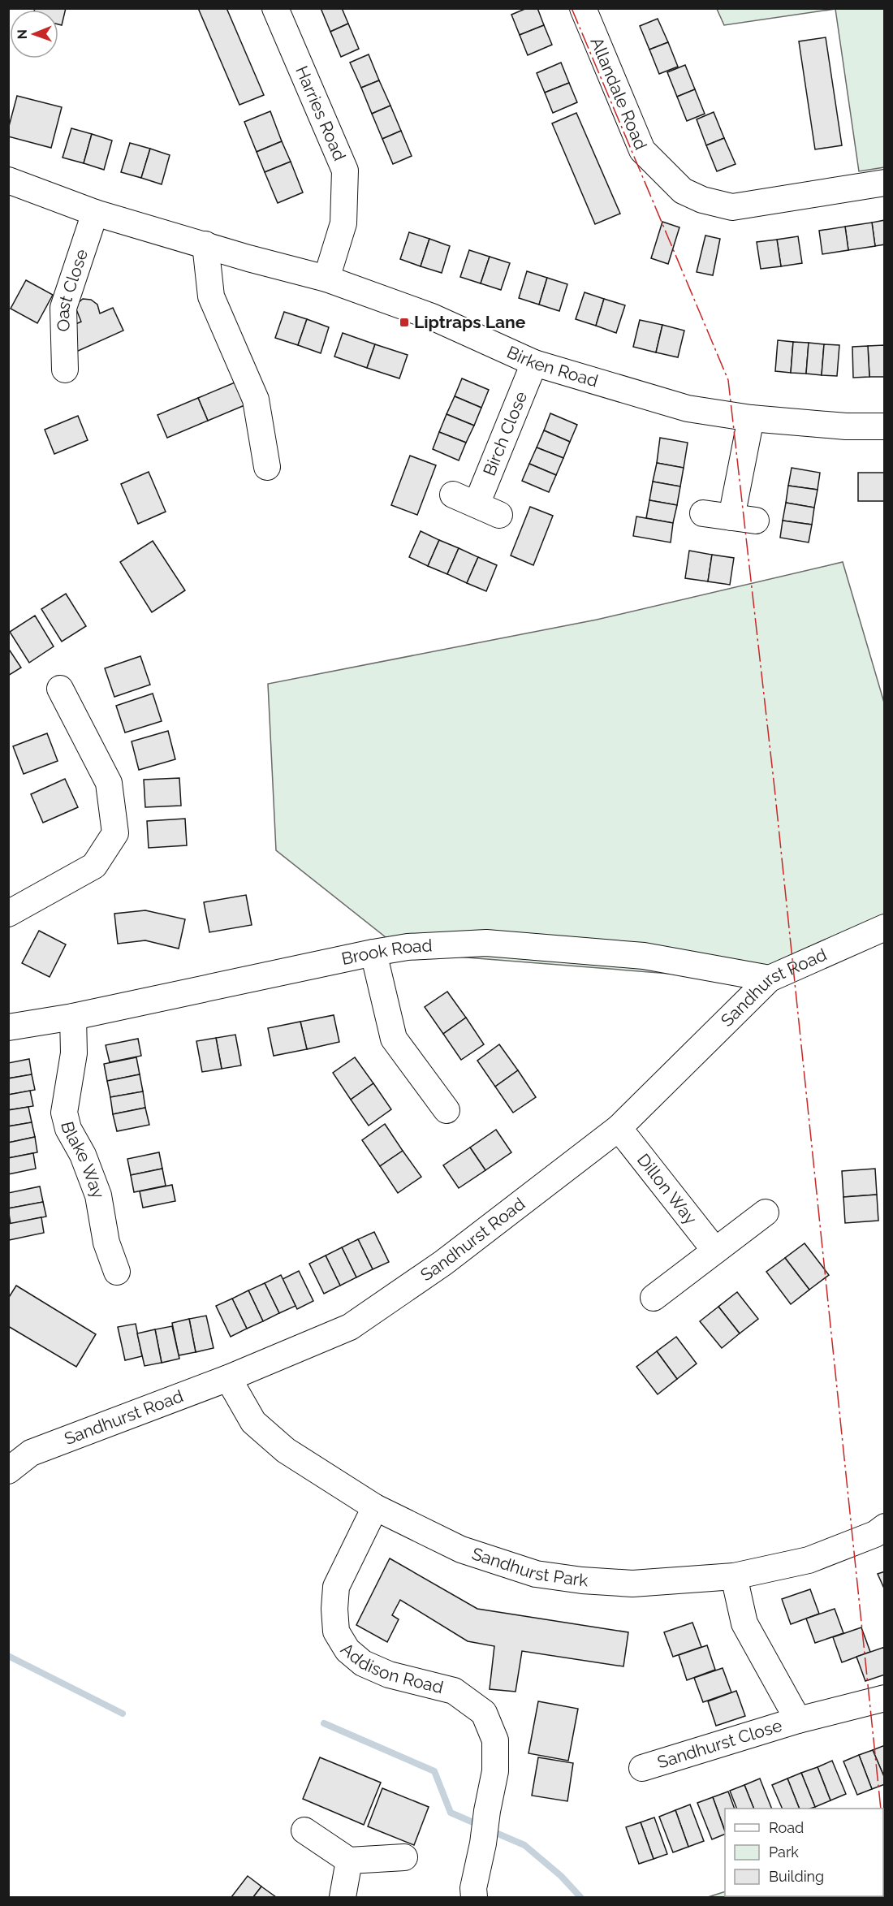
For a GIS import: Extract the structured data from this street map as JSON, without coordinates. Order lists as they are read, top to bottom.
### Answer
{
  "streets": {
    "street": [
      "Allandale Road",
      "Harries Road",
      "Oast Close",
      "Birken Road",
      "Birch Close",
      "Brook Road",
      "Sandhurst Road",
      "Blake Way",
      "Dillon Way",
      "Sandhurst Park",
      "Addison Road",
      "Sandhurst Close"
    ]
  },
  "crossings": [
    ["Harries Road", "Birken Road"],
    ["Birken Road", "Birch Close"],
    ["Brook Road", "Sandhurst Road"],
    ["Brook Road", "Blake Way"],
    ["Sandhurst Road", "Dillon Way"],
    ["Sandhurst Road", "Sandhurst Park"],
    ["Sandhurst Park", "Addison Road"],
    ["Sandhurst Park", "Sandhurst Close"]
  ],
  "places": {
    "transit": ["Liptraps Lane"]
  },
  "legend": ["Road", "Park", "Building"],
  "north": "left"
}
